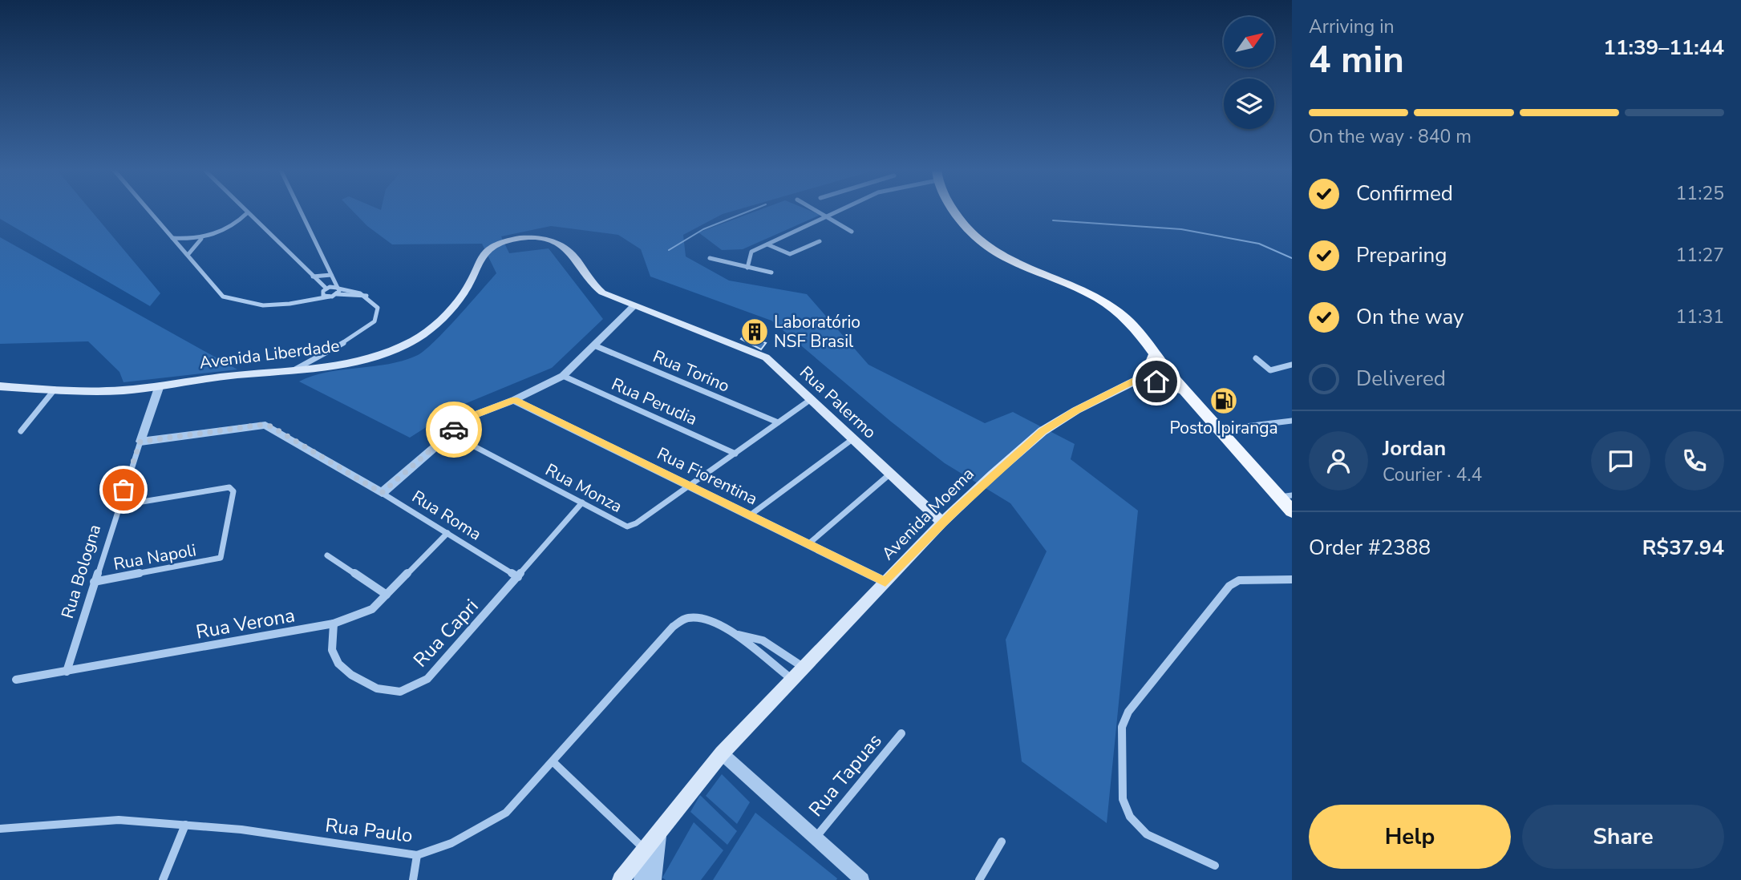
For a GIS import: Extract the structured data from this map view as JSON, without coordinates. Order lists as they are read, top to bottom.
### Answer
{
  "streets": {
    "main road": ["Avenida Liberdade", "Rua Palermo", "Avenida Moema"],
    "street": [
      "Rua Torino",
      "Rua Perudia",
      "Rua Fiorentina",
      "Rua Monza",
      "Rua Roma",
      "Rua Napoli",
      "Rua Bologna",
      "Rua Verona",
      "Rua Capri",
      "Rua Tapuas",
      "Rua Paulo"
    ]
  },
  "crossings": [
    ["Avenida Liberdade", "Rua Palermo"],
    ["Avenida Liberdade", "Rua Bologna"],
    ["Rua Torino", "Rua Monza"],
    ["Rua Perudia", "Rua Monza"],
    ["Rua Palermo", "Rua Monza"],
    ["Rua Palermo", "Avenida Moema"],
    ["Rua Fiorentina", "Rua Monza"],
    ["Rua Fiorentina", "Avenida Moema"],
    ["Rua Monza", "Rua Capri"],
    ["Avenida Moema", "Rua Paulo"],
    ["Rua Roma", "Rua Bologna"],
    ["Rua Roma", "Rua Verona"],
    ["Rua Roma", "Rua Capri"],
    ["Rua Napoli", "Rua Bologna"],
    ["Rua Bologna", "Rua Verona"],
    ["Rua Verona", "Rua Capri"]
  ],
  "places": {
    "building": ["Laboratório NSF Brasil"],
    "fuel station": ["Posto Ipiranga"]
  },
  "north": "top right",
  "page": {
    "heading": ["4 min", "Arriving in", "11:39–11:44"],
    "panel": [
      "Jordan",
      "Courier · 4.4",
      "Order #2388",
      "R$37.94"
    ],
    "bar": "On the way · 840 m",
    "list": [
      ["Confirmed", "11:25"],
      ["Preparing", "11:27"],
      ["On the way", "11:31"],
      "Delivered"
    ],
    "buttons": ["Help", "Share"]
  }
}
